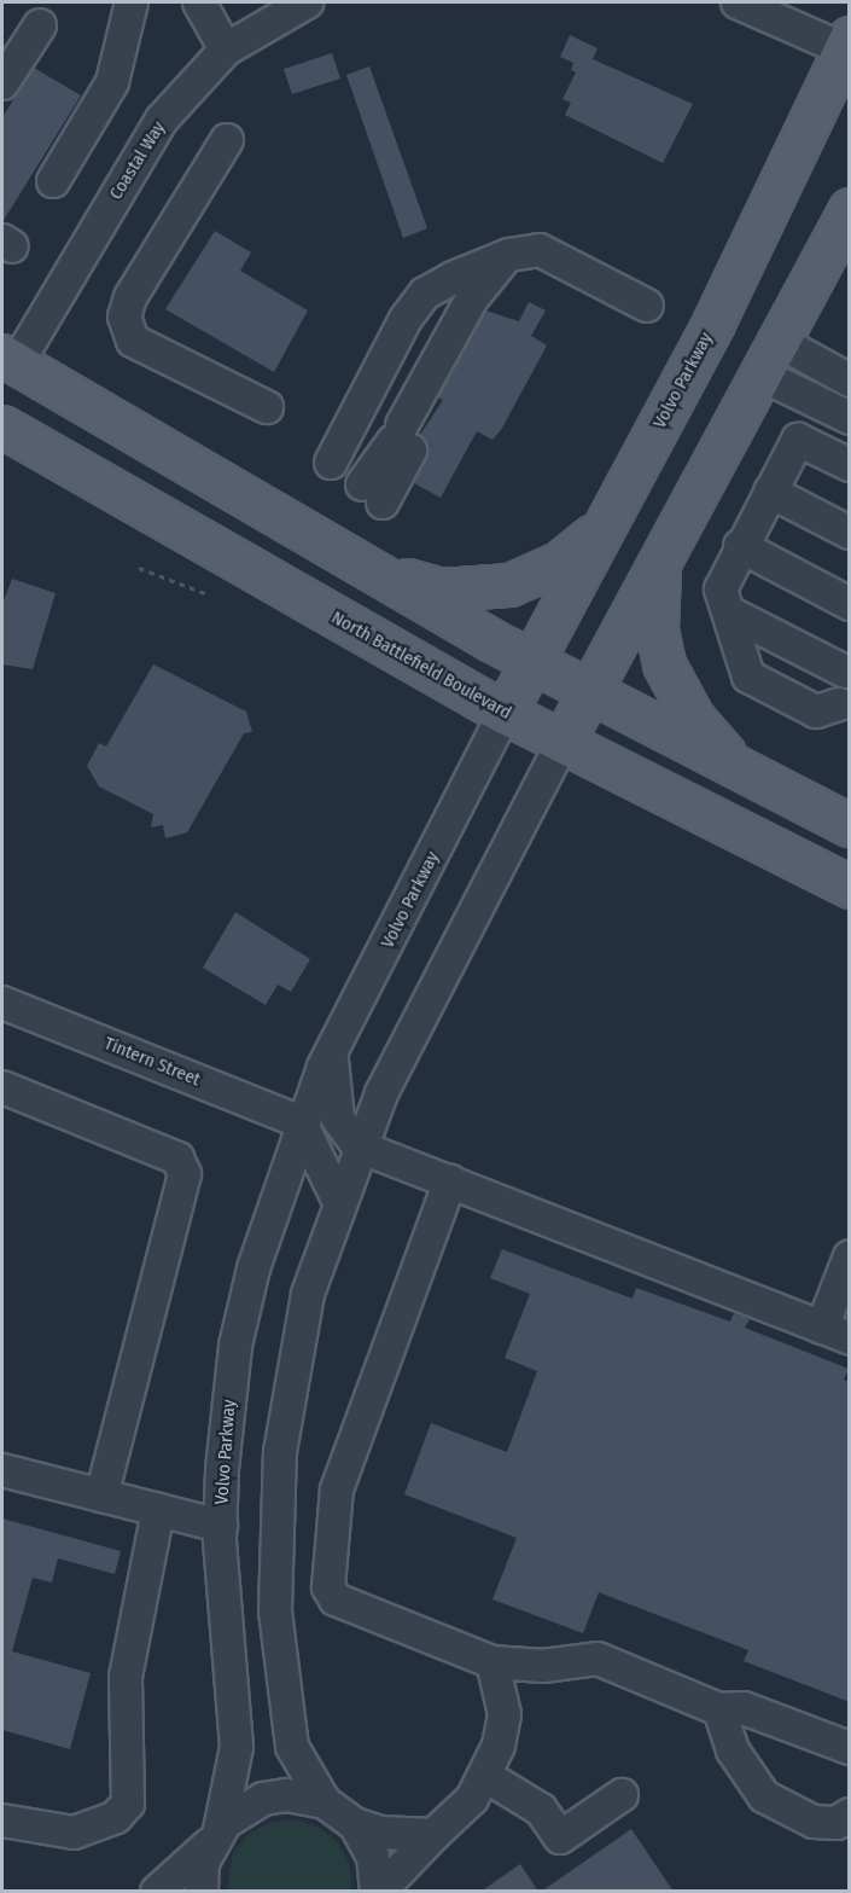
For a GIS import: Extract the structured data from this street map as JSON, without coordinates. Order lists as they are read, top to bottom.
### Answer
{
  "streets": {
    "main road": ["Volvo Parkway", "North Battlefield Boulevard"],
    "street": ["Coastal Way", "Tintern Street"]
  },
  "crossings": [
    ["Volvo Parkway", "North Battlefield Boulevard"],
    ["Volvo Parkway", "Tintern Street"]
  ]
}
